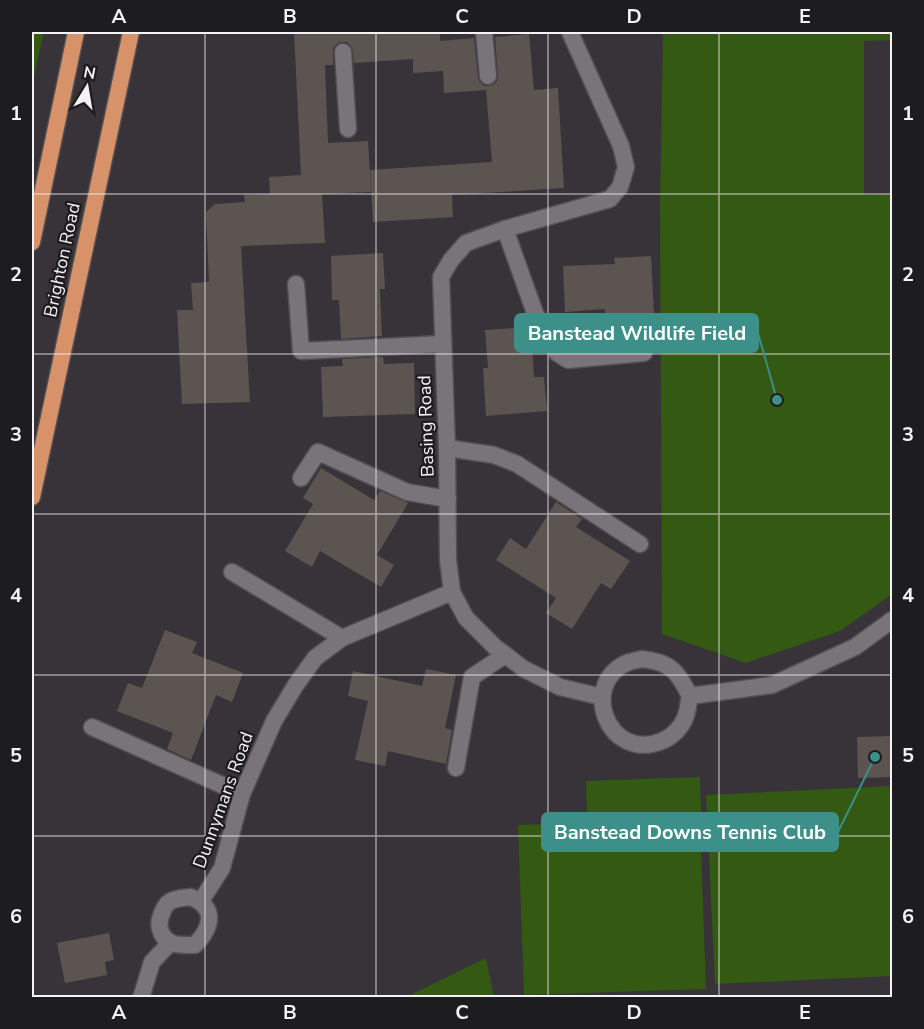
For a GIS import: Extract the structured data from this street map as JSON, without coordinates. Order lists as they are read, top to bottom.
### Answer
{
  "streets": {
    "highway": ["Brighton Road"],
    "street": ["Basing Road", "Dunnymans Road"]
  },
  "crossings": [
    ["Basing Road", "Dunnymans Road"]
  ],
  "places": ["Banstead Wildlife Field", "Banstead Downs Tennis Club"],
  "north": "top",
  "grid": {
    "columns": [
      "A",
      "B",
      "C",
      "D",
      "E"
    ],
    "rows": [
      "1",
      "2",
      "3",
      "4",
      "5",
      "6"
    ]
  }
}
